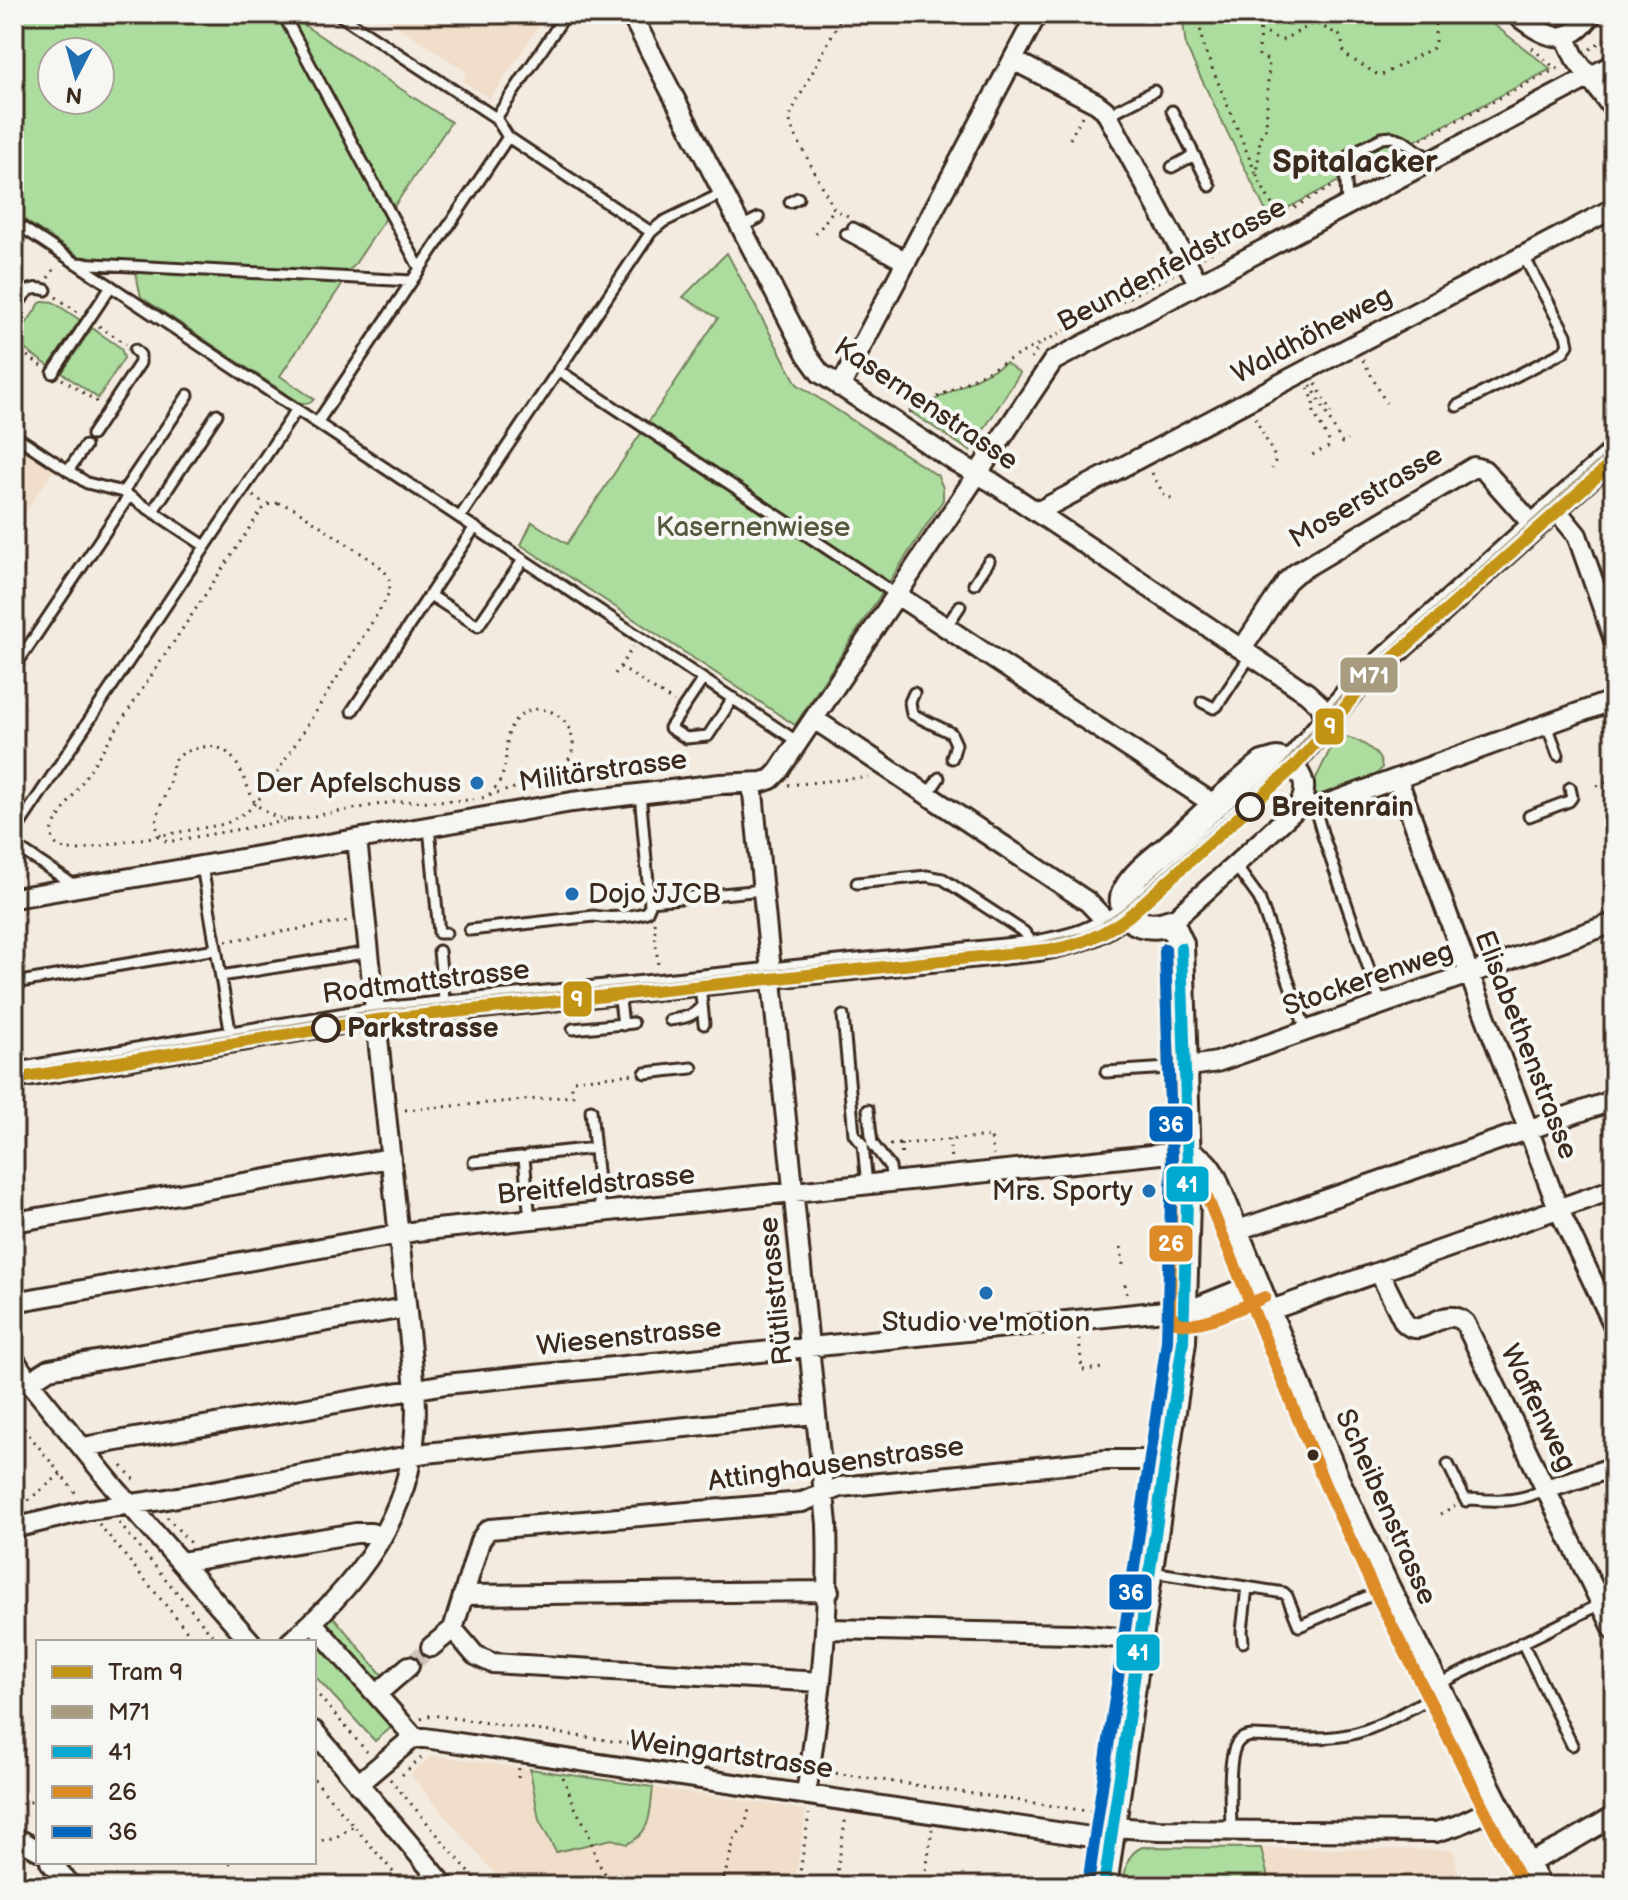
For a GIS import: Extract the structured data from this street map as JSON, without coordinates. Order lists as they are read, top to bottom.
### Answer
{
  "streets": {
    "street": [
      "Beundenfeldstrasse",
      "Waldhöheweg",
      "Kasernenstrasse",
      "Moserstrasse",
      "Militärstrasse",
      "Stockerenweg",
      "Rodtmattstrasse",
      "Elisabethenstrasse",
      "Breitfeldstrasse",
      "Rütlistrasse",
      "Wiesenstrasse",
      "Waffenweg",
      "Attinghausenstrasse",
      "Scheibenstrasse",
      "Weingartstrasse"
    ]
  },
  "crossings": [
    ["Beundenfeldstrasse", "Kasernenstrasse"],
    ["Beundenfeldstrasse", "Militärstrasse"],
    ["Waldhöheweg", "Kasernenstrasse"],
    ["Kasernenstrasse", "Moserstrasse"],
    ["Militärstrasse", "Rütlistrasse"],
    ["Stockerenweg", "Elisabethenstrasse"],
    ["Rodtmattstrasse", "Rütlistrasse"],
    ["Breitfeldstrasse", "Rütlistrasse"],
    ["Breitfeldstrasse", "Scheibenstrasse"],
    ["Rütlistrasse", "Wiesenstrasse"],
    ["Rütlistrasse", "Attinghausenstrasse"],
    ["Rütlistrasse", "Weingartstrasse"],
    ["Wiesenstrasse", "Scheibenstrasse"],
    ["Scheibenstrasse", "Weingartstrasse"]
  ],
  "districts": ["Spitalacker"],
  "parks": ["Kasernenwiese"],
  "places": [
    "Der Apfelschuss",
    "Breitenrain",
    "Dojo JJCB",
    "Parkstrasse",
    "Mrs. Sporty",
    "Studio ve'motion"
  ],
  "lines": [
    "transit line M71",
    "tram line 9",
    "transit line 41",
    "transit line 26",
    "transit line 36"
  ],
  "legend": [
    "Tram 9",
    "M71",
    "41",
    "26",
    "36"
  ],
  "north": "bottom"
}
